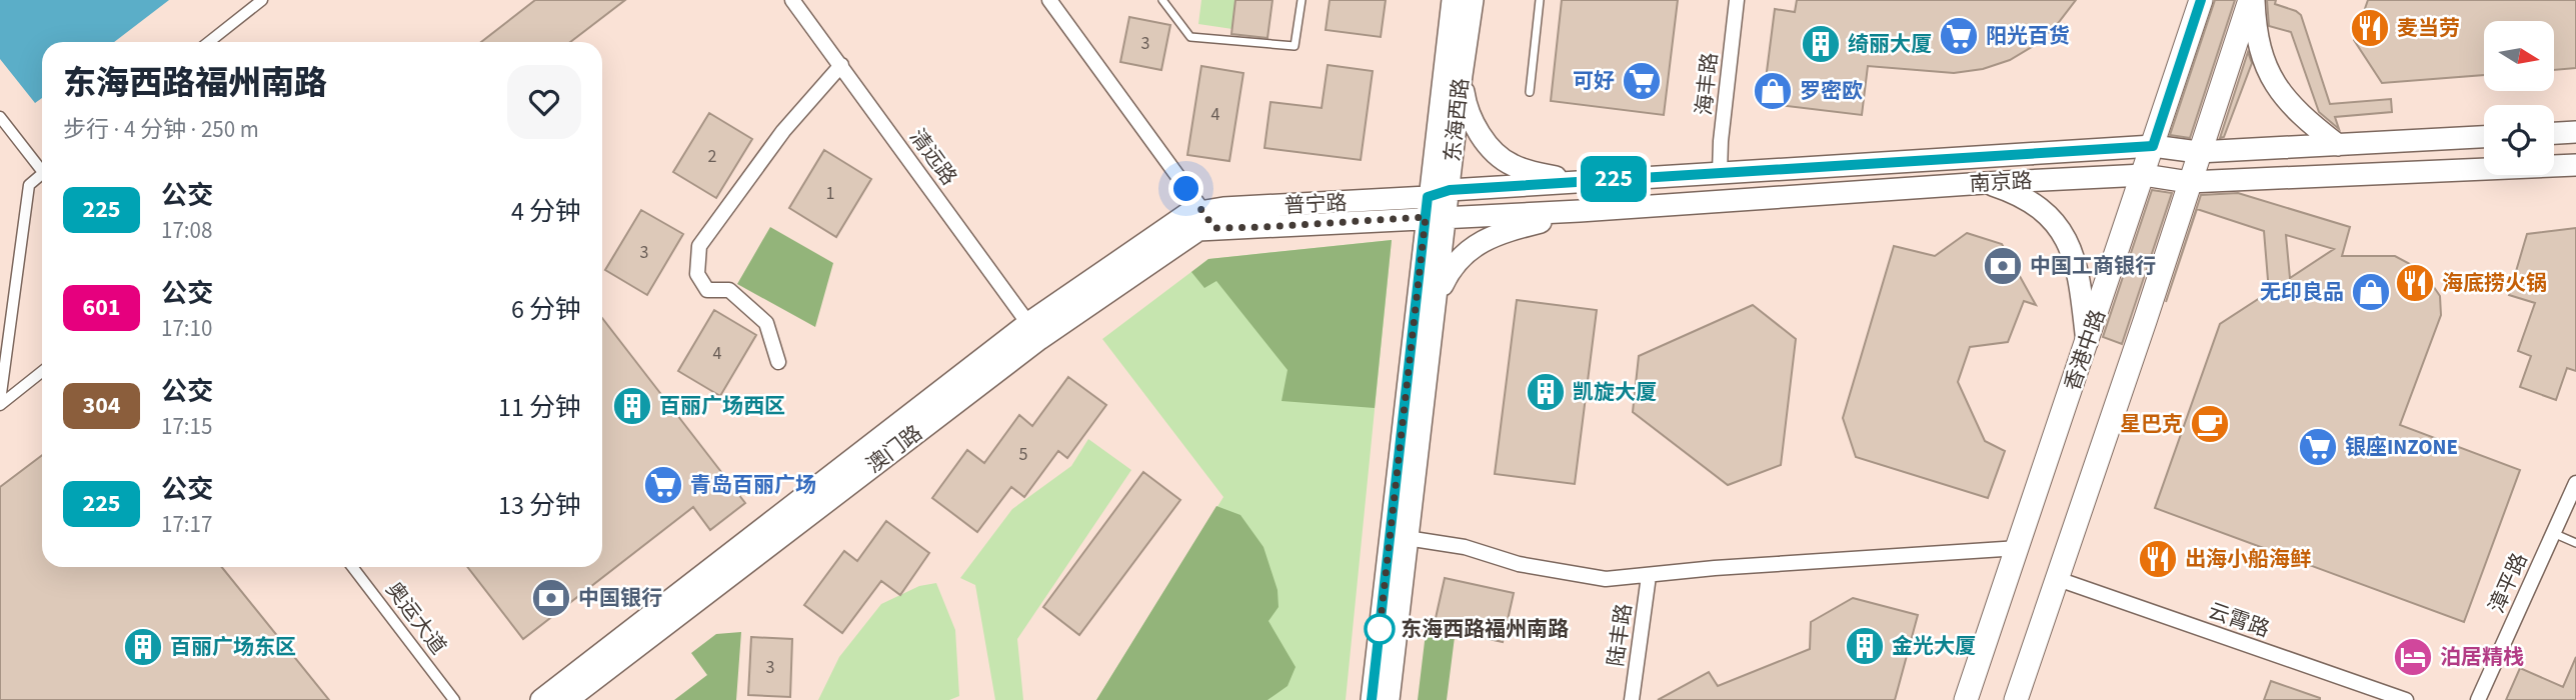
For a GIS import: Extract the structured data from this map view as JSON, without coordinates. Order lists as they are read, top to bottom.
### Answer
{
  "streets": {
    "main road": [
      "东海西路",
      "南京路",
      "普宁路",
      "香港中路",
      "澳门路"
    ],
    "street": [
      "海丰路",
      "清远路",
      "漳平路",
      "奥运大道",
      "云霄路",
      "陆丰路"
    ]
  },
  "crossings": [
    ["海丰路", "南京路"],
    ["东海西路", "南京路"],
    ["东海西路", "普宁路"],
    ["清远路", "澳门路"],
    ["南京路", "普宁路"],
    ["南京路", "香港中路"],
    ["普宁路", "澳门路"]
  ],
  "places": {
    "restaurant": ["麦当劳", "海底捞火锅", "出海小船海鲜"],
    "supermarket": [
      "阳光百货",
      "可好",
      "银座INZONE",
      "青岛百丽广场"
    ],
    "building": [
      "绮丽大厦",
      "凯旋大厦",
      "百丽广场西区",
      "金光大厦",
      "百丽广场东区"
    ],
    "shop": ["罗密欧", "无印良品"],
    "bank": ["中国工商银行", "中国银行"],
    "cafe": ["星巴克"],
    "other": ["东海西路福州南路"],
    "hotel": ["泊居精栈"]
  },
  "lines": ["bus line 225"],
  "house_numbers": [
    "3",
    "4",
    "2",
    "1",
    "3",
    "4",
    "5",
    "3"
  ],
  "north": "right",
  "page": {
    "on_map": "225",
    "heading": ["东海西路福州南路", "步行 · 4 分钟 · 250 m"],
    "list": [
      {
        "mark": "225",
        "name": "公交",
        "note": "17:08",
        "value": "4 分钟"
      },
      {
        "mark": "601",
        "name": "公交",
        "note": "17:10",
        "value": "6 分钟"
      },
      {
        "mark": "304",
        "name": "公交",
        "note": "17:15",
        "value": "11 分钟"
      },
      {
        "mark": "225",
        "name": "公交",
        "note": "17:17",
        "value": "13 分钟"
      }
    ]
  }
}
